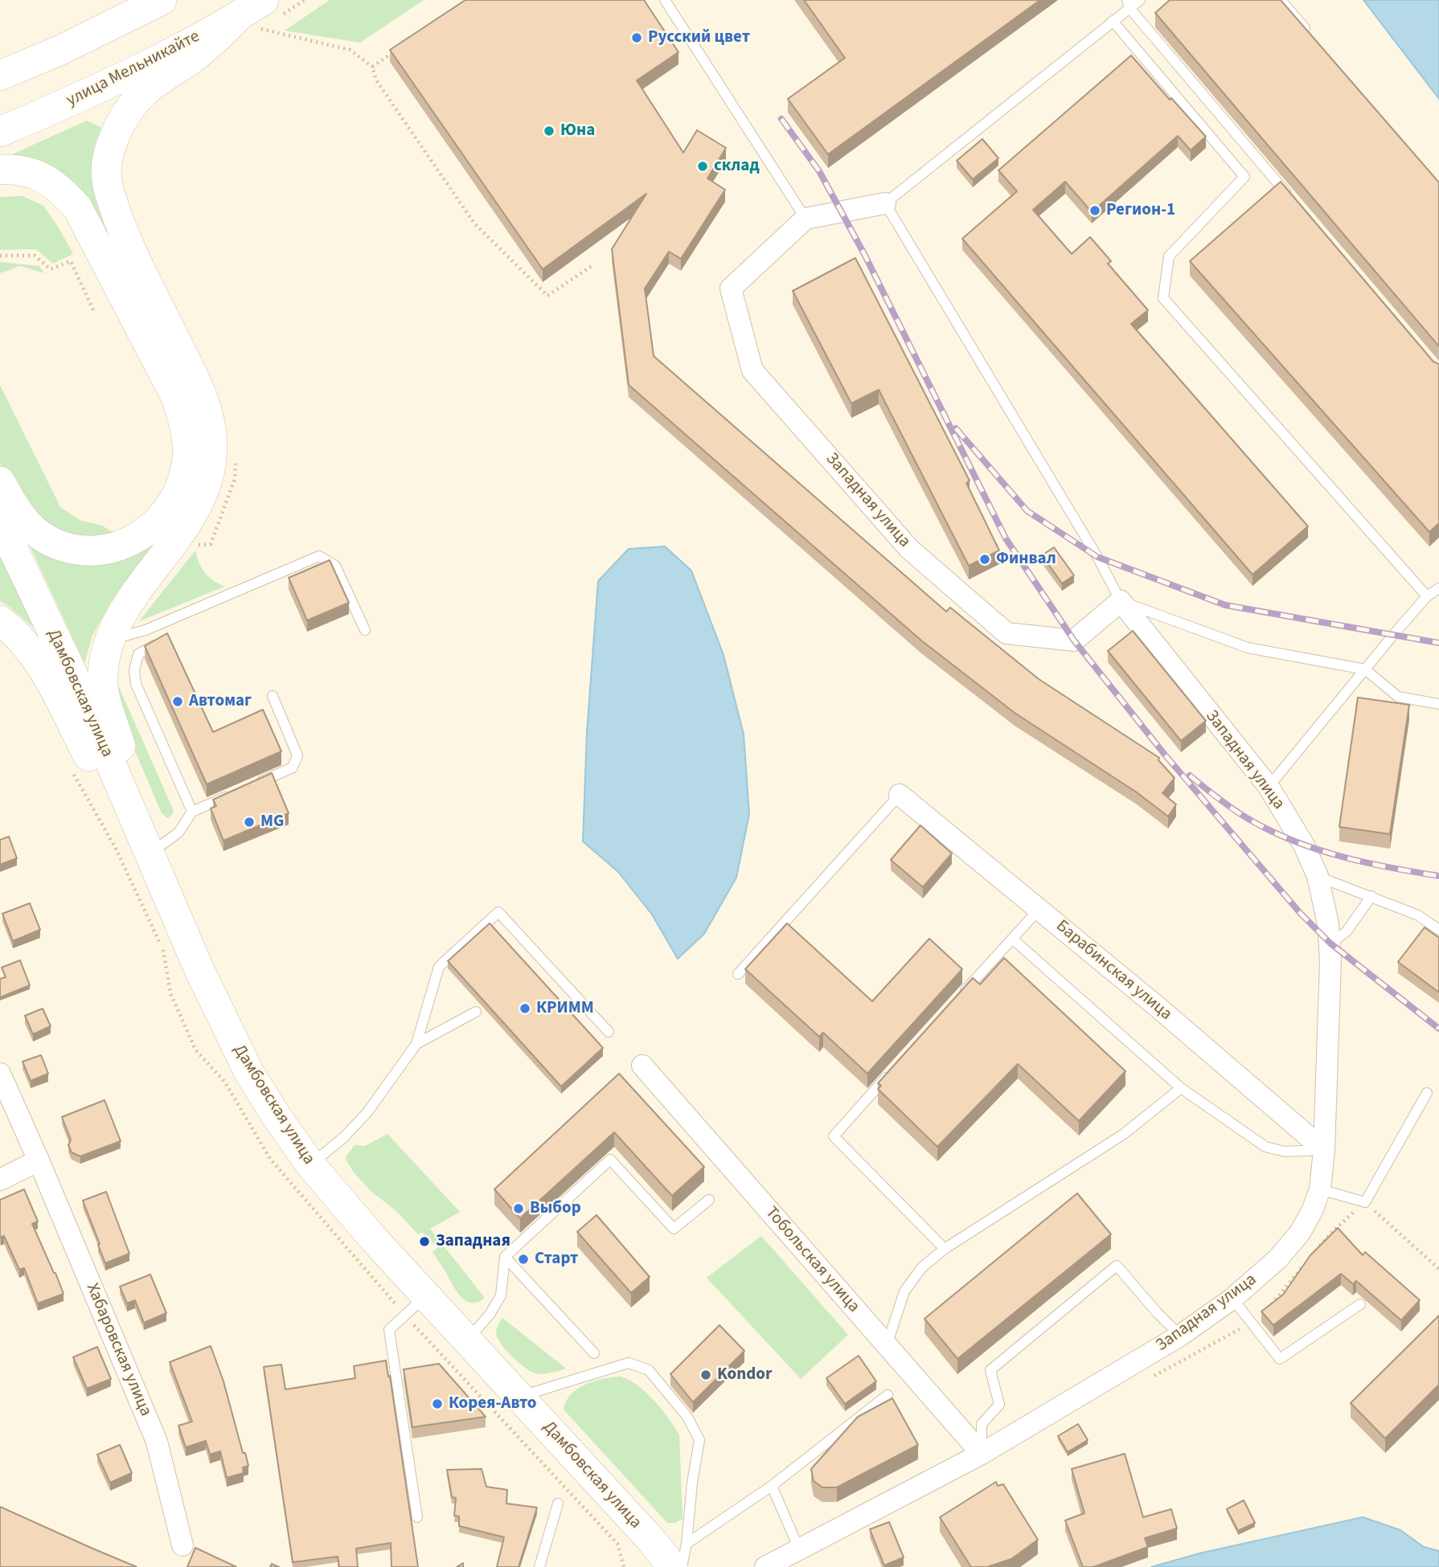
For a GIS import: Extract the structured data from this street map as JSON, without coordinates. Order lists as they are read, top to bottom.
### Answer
{
  "streets": {
    "main road": ["улица Мельникайте", "Дамбовская улица"],
    "street": [
      "Западная улица",
      "Барабинская улица",
      "Тобольская улица",
      "Хабаровская улица"
    ]
  },
  "crossings": [
    ["Западная улица", "Барабинская улица"],
    ["Западная улица", "Тобольская улица"]
  ],
  "places": [
    "Русский цвет",
    "Юна",
    "склад",
    "Регион-1",
    "Финвал",
    "Автомаг",
    "MG",
    "КРИММ",
    "Выбор",
    "Западная",
    "Старт",
    "Kondor",
    "Корея-Авто"
  ]
}
